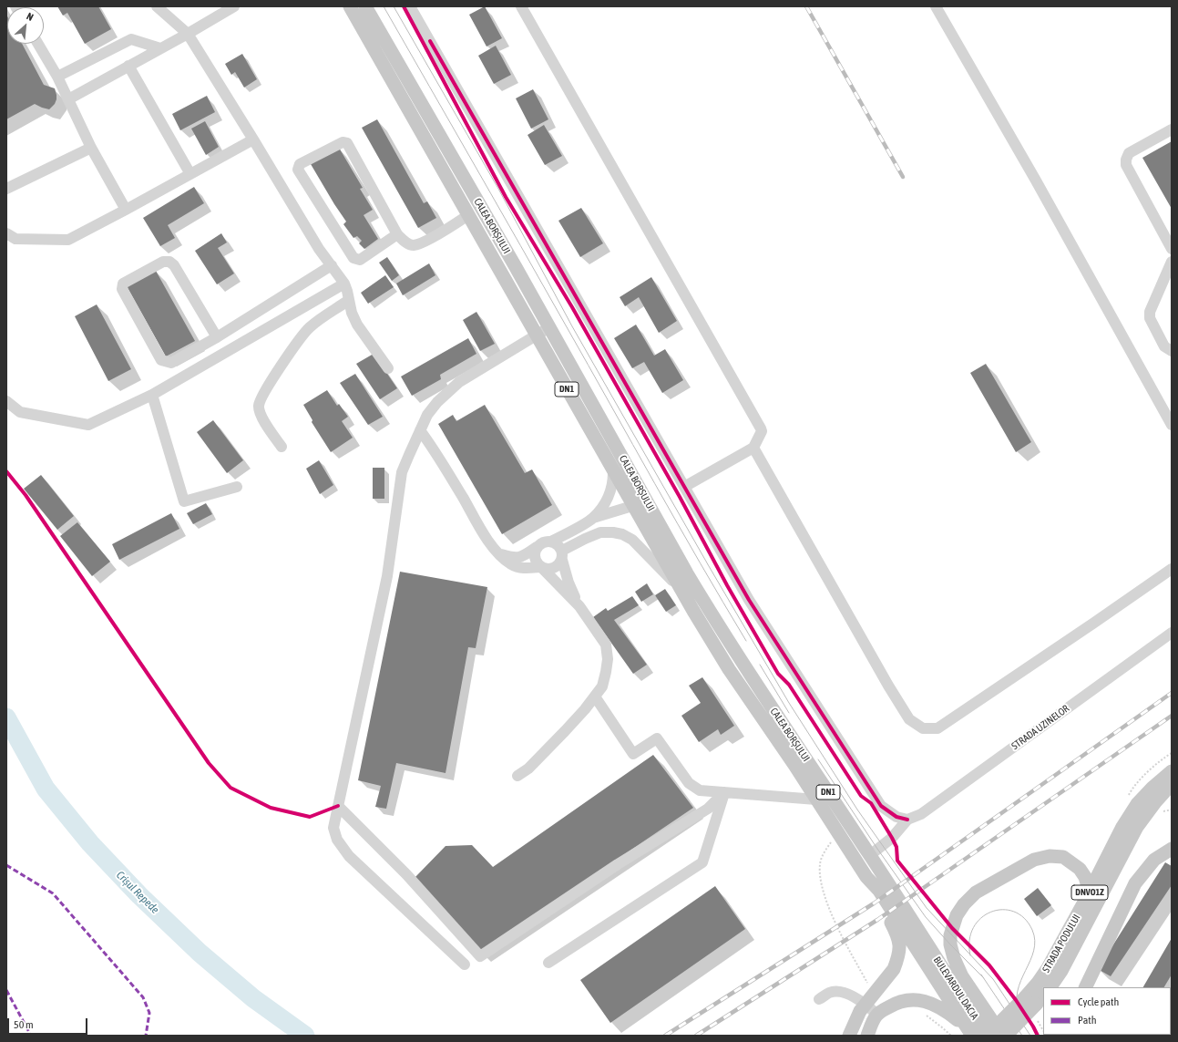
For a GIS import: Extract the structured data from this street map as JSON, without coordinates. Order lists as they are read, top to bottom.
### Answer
{
  "streets": {
    "main road": [
      "CALEA BORȘULUI",
      "DN1",
      "DNVO1Z",
      "STRADA PODULUI",
      "BULEVARDUL DACIA"
    ],
    "street": ["STRADA UZINELOR"]
  },
  "crossings": [
    ["CALEA BORȘULUI", "BULEVARDUL DACIA"],
    ["STRADA PODULUI", "BULEVARDUL DACIA"]
  ],
  "water": ["Crișul Repede"],
  "legend": ["Cycle path", "Path"],
  "scale_bar": "50 m",
  "north": "top right"
}
